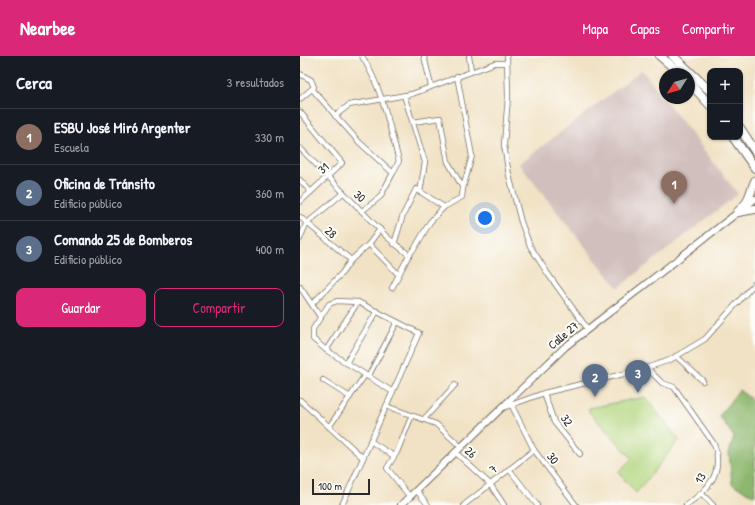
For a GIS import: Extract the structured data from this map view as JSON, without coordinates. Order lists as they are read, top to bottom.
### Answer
{
  "streets": {
    "main road": ["Calle 27"],
    "street": [
      "31",
      "30",
      "28",
      "32",
      "26",
      "7",
      "13"
    ]
  },
  "crossings": [
    ["31", "30"],
    ["30", "Calle 27"],
    ["30", "7"],
    ["Calle 27", "26"],
    ["26", "7"]
  ],
  "scale_bar": "100 m",
  "north": "bottom left",
  "page": {
    "header": "Nearbee",
    "nav": ["Mapa", "Capas", "Compartir"],
    "heading": ["Cerca", "3 resultados"],
    "map_buttons": ["+", "−"],
    "list": [
      {
        "mark": "1",
        "name": "ESBU José Miró Argenter",
        "note": "Escuela",
        "value": "330 m"
      },
      {
        "mark": "2",
        "name": "Oficina de Tránsito",
        "note": "Edificio público",
        "value": "360 m"
      },
      {
        "mark": "3",
        "name": "Comando 25 de Bomberos",
        "note": "Edificio público",
        "value": "400 m"
      }
    ],
    "pins": ["1", "3", "2"],
    "buttons": ["Guardar", "Compartir"],
    "scale": "100 m"
  }
}
